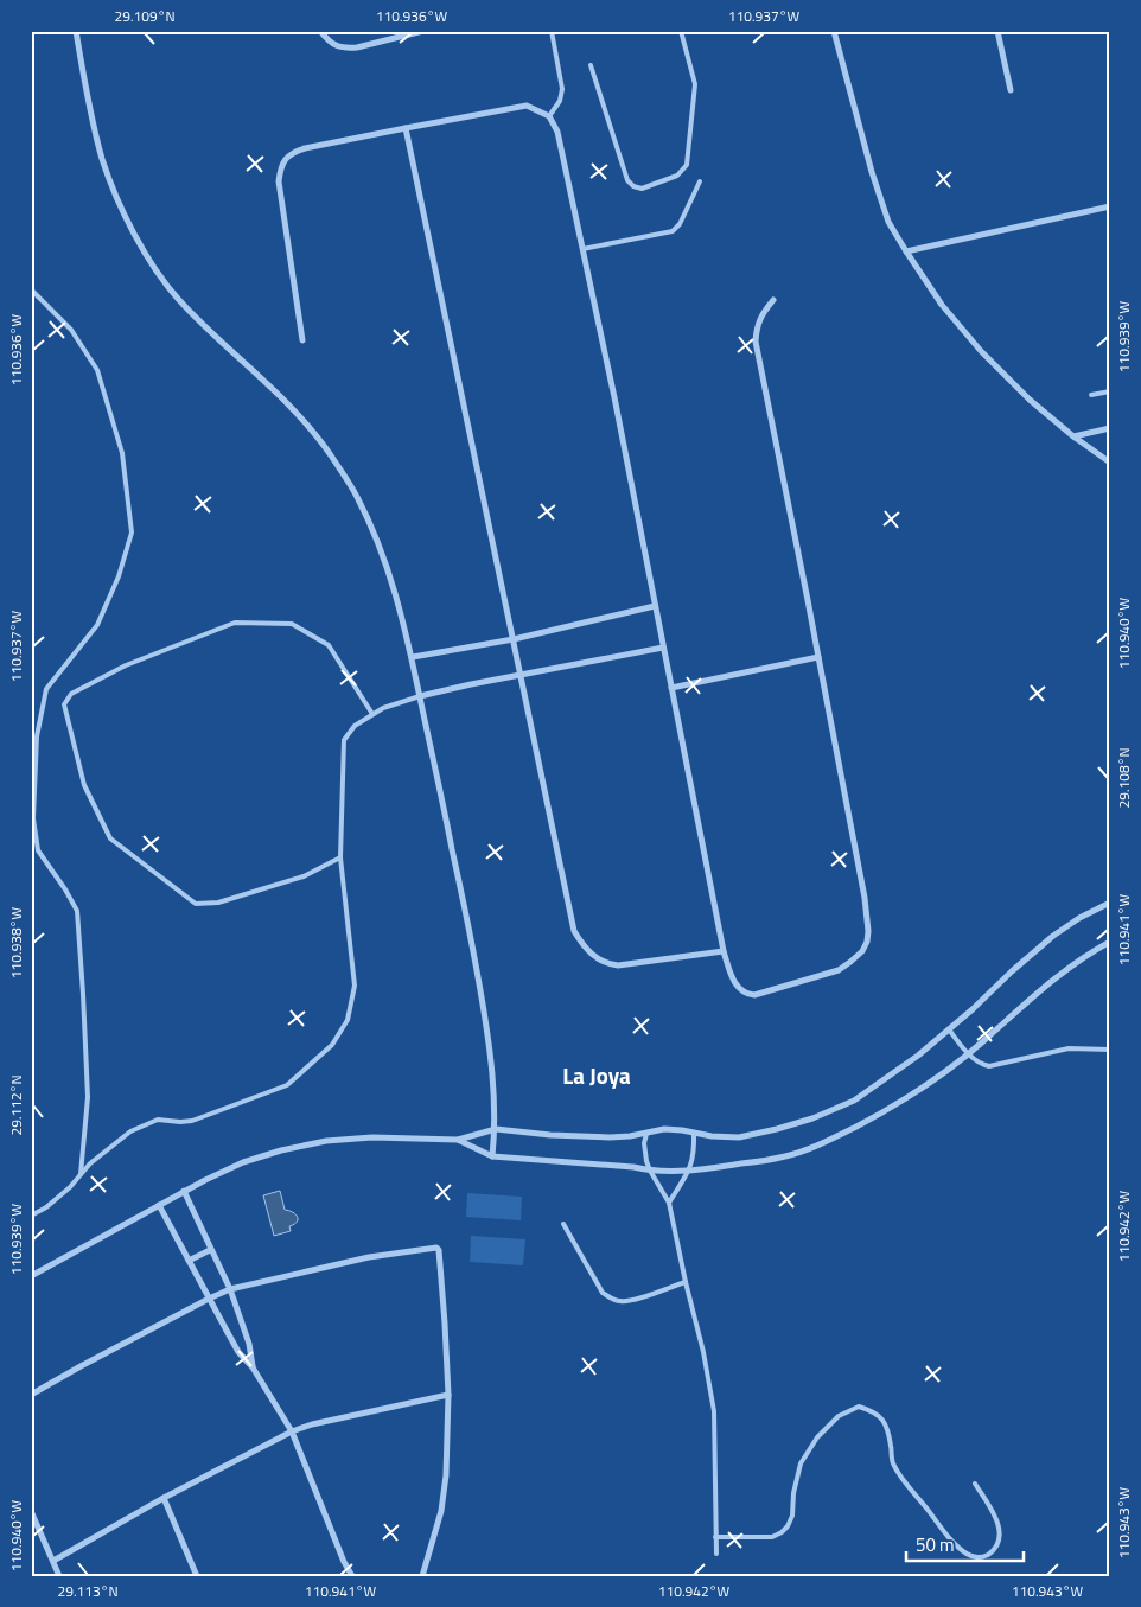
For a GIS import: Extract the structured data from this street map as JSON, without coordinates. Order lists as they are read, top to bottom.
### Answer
{
  "districts": ["La Joya"],
  "scale_bar": "50 m",
  "coordinates": [
    "29.109°N",
    "110.936°W",
    "110.937°W",
    "110.939°W",
    "110.940°W",
    "29.108°N",
    "110.941°W",
    "110.938°W",
    "29.112°N",
    "110.942°W",
    "110.943°W",
    "29.113°N"
  ]
}
